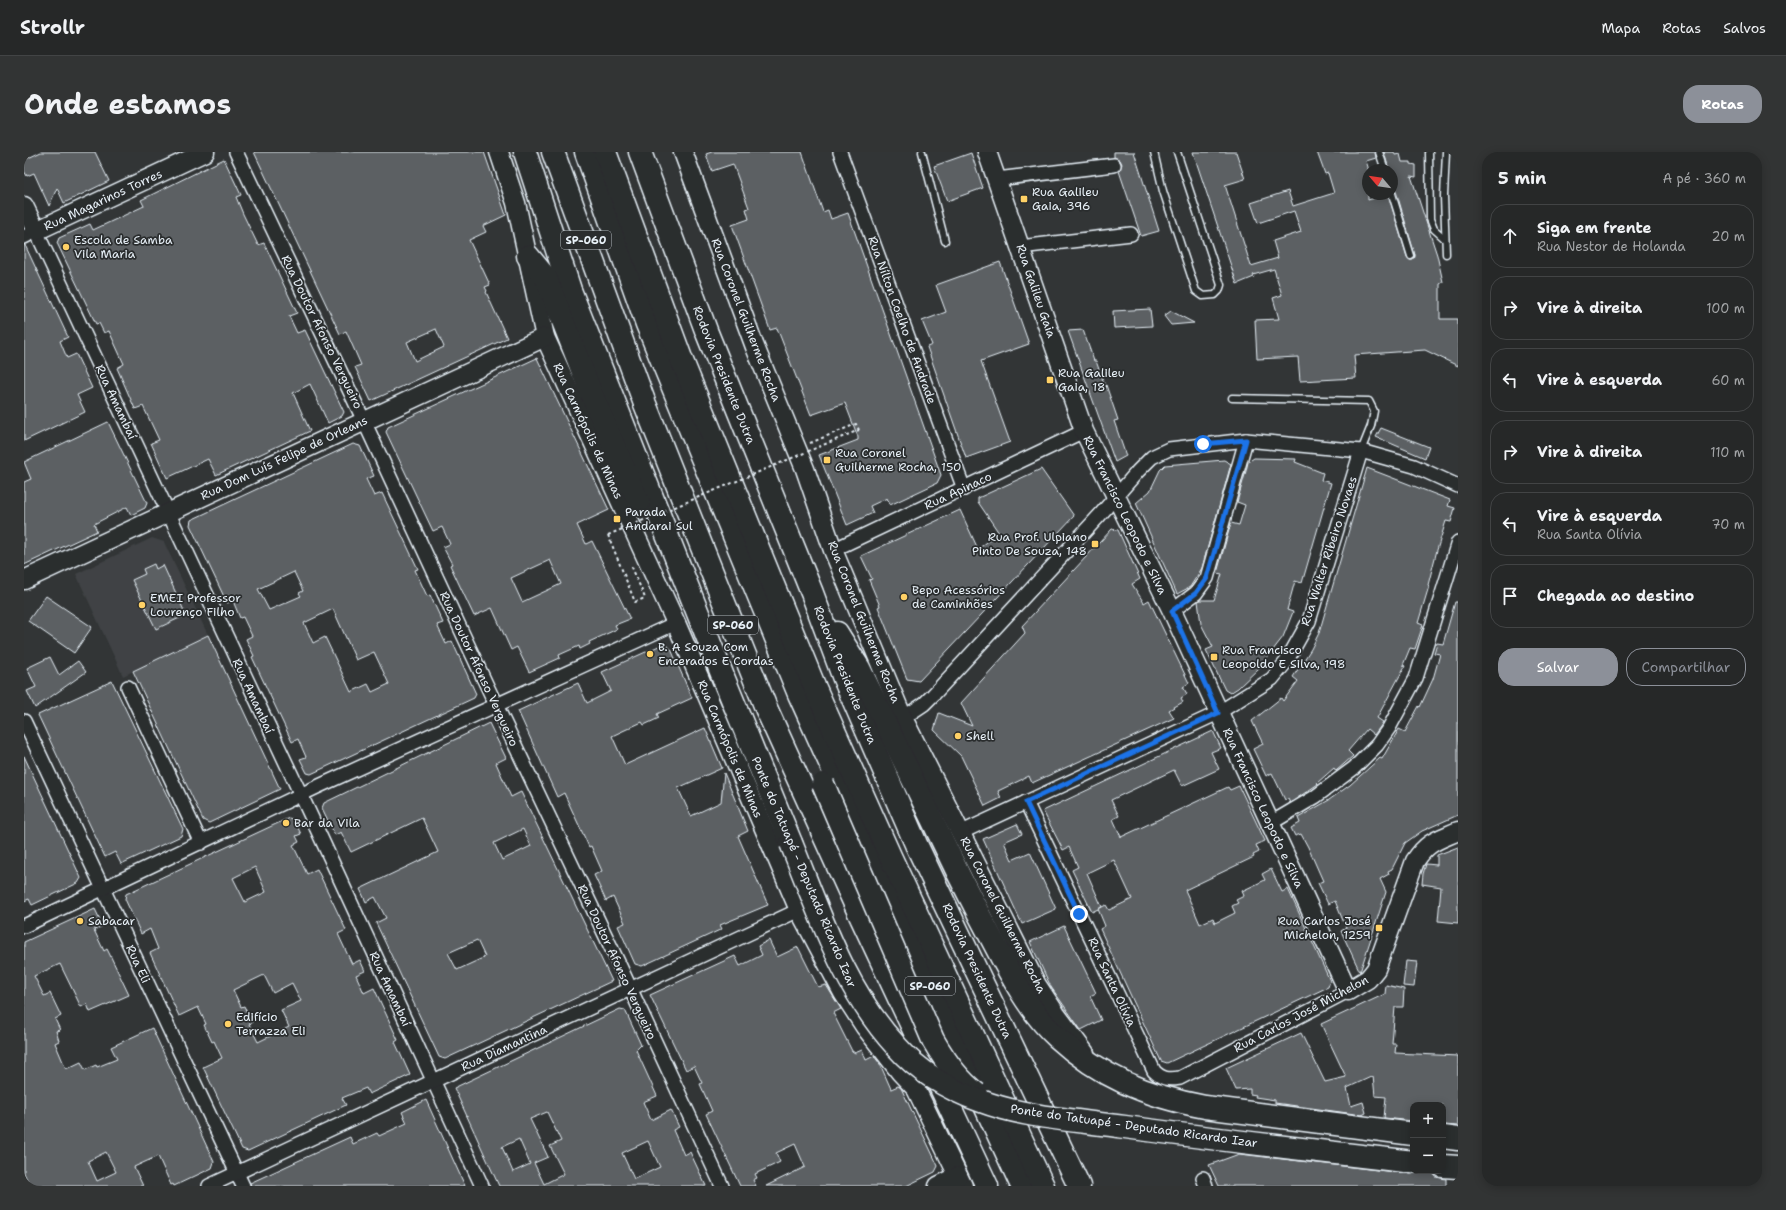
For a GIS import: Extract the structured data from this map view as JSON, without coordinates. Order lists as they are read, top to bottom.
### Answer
{
  "streets": {
    "highway": ["SP-060", "Rodovia Presidente Dutra", "Ponte do Tatuapé - Deputado Ricardo Izar"],
    "main road": [
      "Rua Magarinos Torres",
      "Rua Galileu Gaia",
      "Rua Coronel Guilherme Rocha",
      "Rua Amambaí",
      "Rua Carmópolis de Minas",
      "Rua Dom Luís Felipe de Orleans",
      "Rua Francisco Leopodo e Silva",
      "Rua Carlos José Michelon"
    ],
    "street": [
      "Rua Nílton Coelho de Andrade",
      "Rua Doutor Afonso Vergueiro",
      "Rua Apinaco",
      "Rua Walter Ribeiro Novaes",
      "Rua Eli",
      "Rua Santa Olívia",
      "Rua Diamantina"
    ]
  },
  "crossings": [
    ["Rua Magarinos Torres", "Rua Amambaí"],
    ["Rua Galileu Gaia", "Rua Apinaco"],
    ["Rua Galileu Gaia", "Rua Francisco Leopodo e Silva"],
    ["Rua Coronel Guilherme Rocha", "Rua Apinaco"],
    ["Rua Coronel Guilherme Rocha", "Rua Walter Ribeiro Novaes"],
    ["Rua Nílton Coelho de Andrade", "Rua Apinaco"],
    ["Rua Doutor Afonso Vergueiro", "Rua Dom Luís Felipe de Orleans"],
    ["Rua Doutor Afonso Vergueiro", "Rua Diamantina"],
    ["Rua Amambaí", "Rua Dom Luís Felipe de Orleans"],
    ["Rua Amambaí", "Rua Diamantina"],
    ["Rua Carmópolis de Minas", "Rua Dom Luís Felipe de Orleans"],
    ["Rua Carmópolis de Minas", "Rua Diamantina"],
    ["Rua Apinaco", "Rua Francisco Leopodo e Silva"],
    ["Rua Francisco Leopodo e Silva", "Rua Walter Ribeiro Novaes"],
    ["Rua Francisco Leopodo e Silva", "Rua Carlos José Michelon"],
    ["Rua Walter Ribeiro Novaes", "Rua Santa Olívia"],
    ["Rua Eli", "Rua Diamantina"],
    ["Rua Santa Olívia", "Rua Carlos José Michelon"]
  ],
  "places": {
    "transit": [
      "Rua Galileu Gaia, 396",
      "Rua Galileu Gaia, 18",
      "Rua Coronel Guilherme Rocha, 150",
      "Parada Andarai Sul",
      "Rua Prof. Ulpiano Pinto De Souza, 148",
      "Rua Francisco Leopoldo E Silva, 198",
      "Rua Carlos José Michelon, 1259"
    ],
    "other": [
      "Escola de Samba Vila Maria",
      "Bepo Acessórios de Caminhões",
      "EMEI Professor Lourenço Filho",
      "B. A Souza Com Encerados E Cordas",
      "Shell",
      "Bar da Vila",
      "Sabacar",
      "Edifício Terrazza Eli"
    ]
  },
  "north": "top left",
  "page": {
    "header": "Strollr",
    "nav": ["Mapa", "Rotas", "Salvos"],
    "title": "Onde estamos",
    "buttons": [
      "Rotas",
      ["Salvar", "Compartilhar"]
    ],
    "heading": ["5 min", "A pé · 360 m"],
    "list": [
      ["Siga em frente", "Rua Nestor de Holanda", "20 m"],
      ["Vire à direita", "100 m"],
      ["Vire à esquerda", "60 m"],
      ["Vire à direita", "110 m"],
      ["Vire à esquerda", "Rua Santa Olívia", "70 m"],
      "Chegada ao destino"
    ],
    "map_buttons": ["+", "−"]
  }
}
